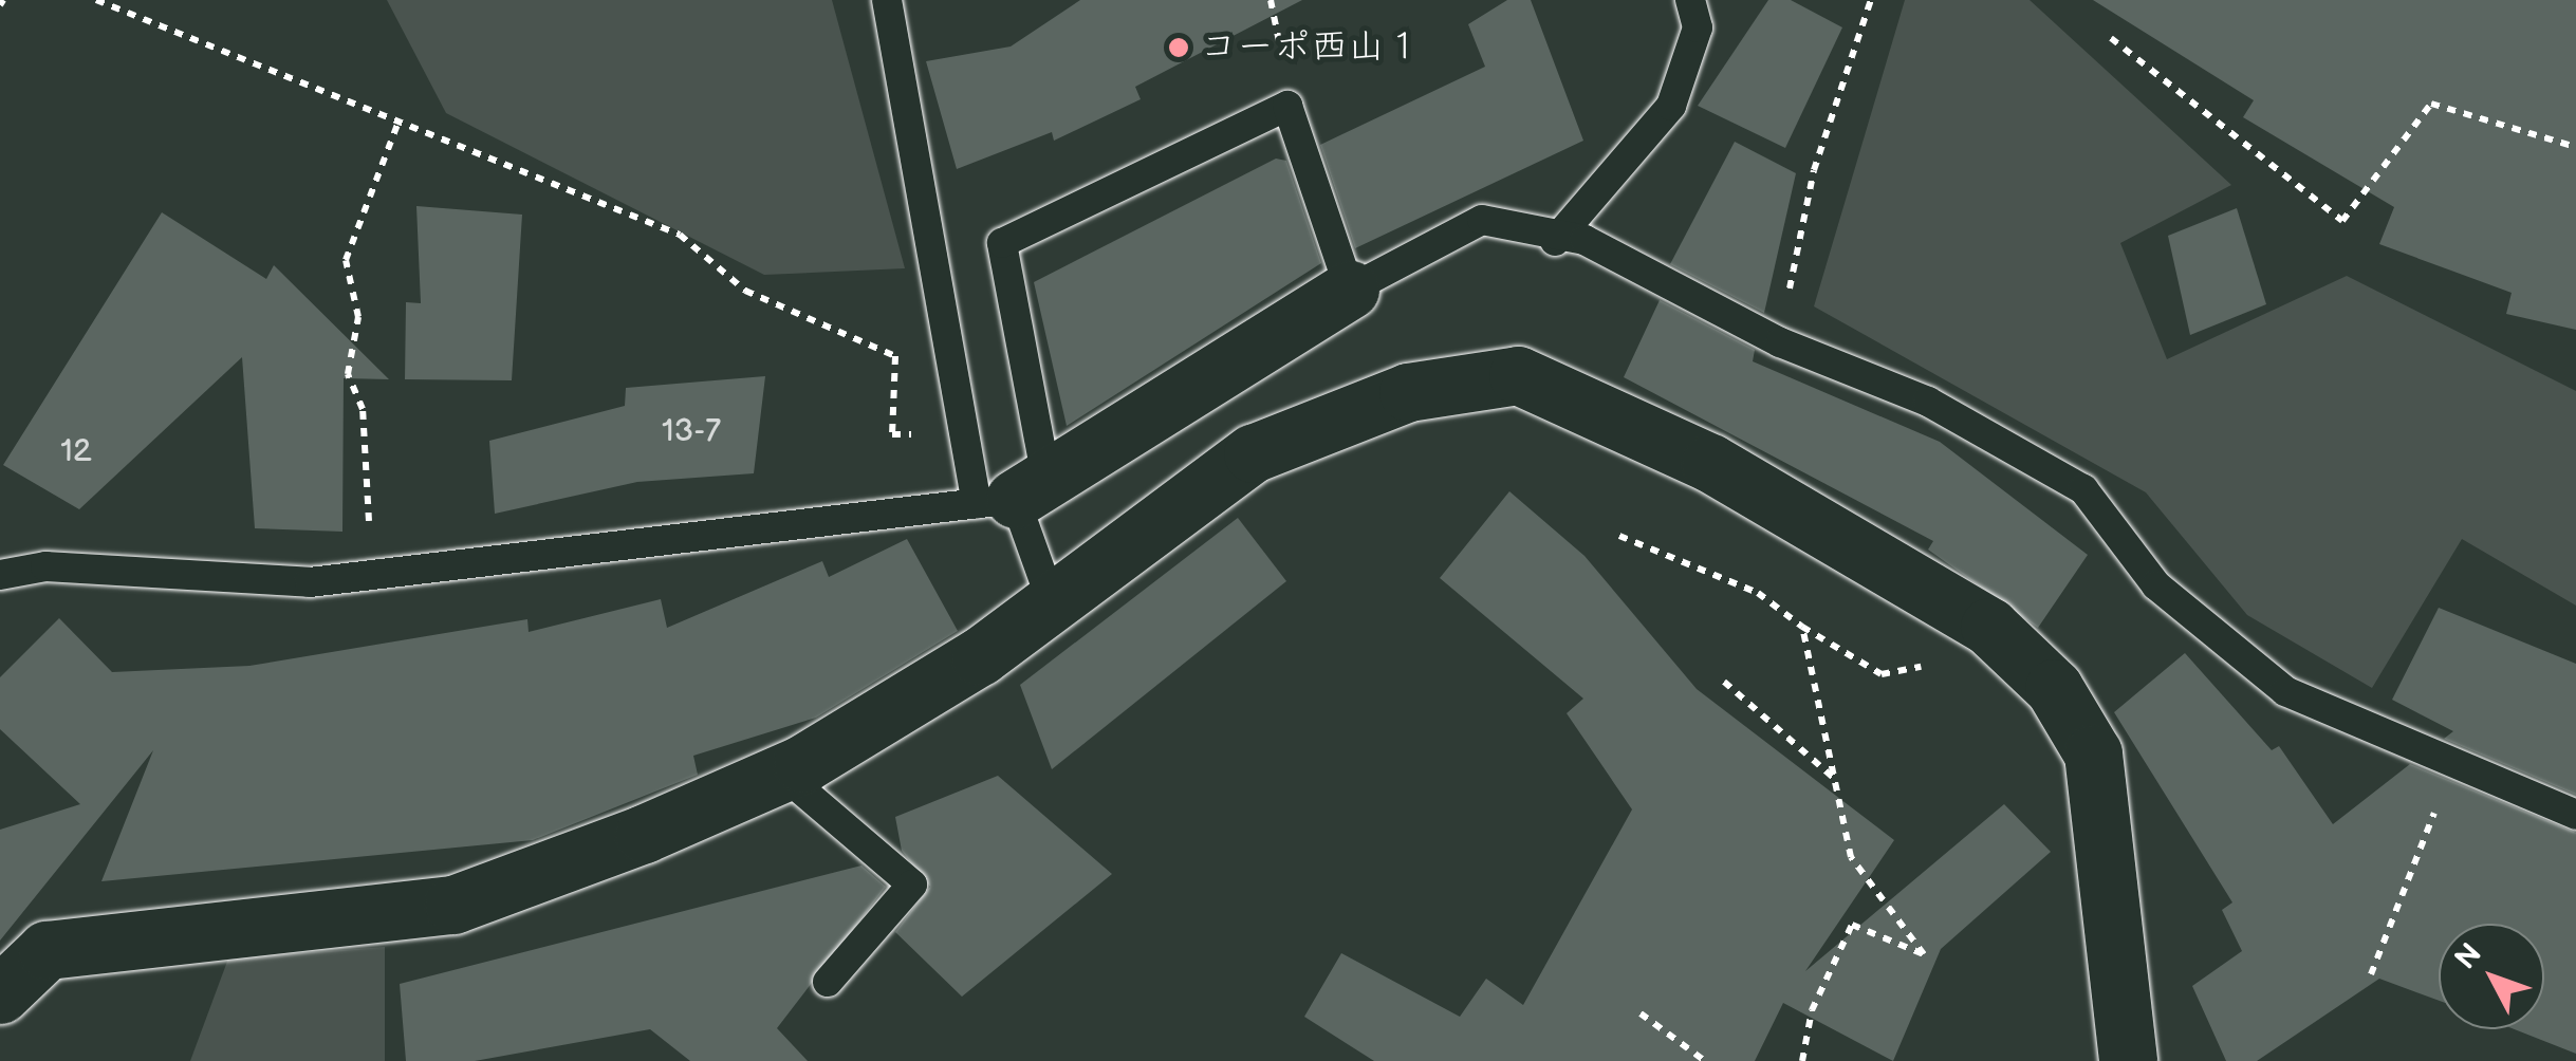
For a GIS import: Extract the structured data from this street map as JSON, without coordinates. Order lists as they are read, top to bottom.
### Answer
{
  "places": ["コーポ西山１"],
  "house_numbers": ["13-7", "12"],
  "north": "top left"
}
